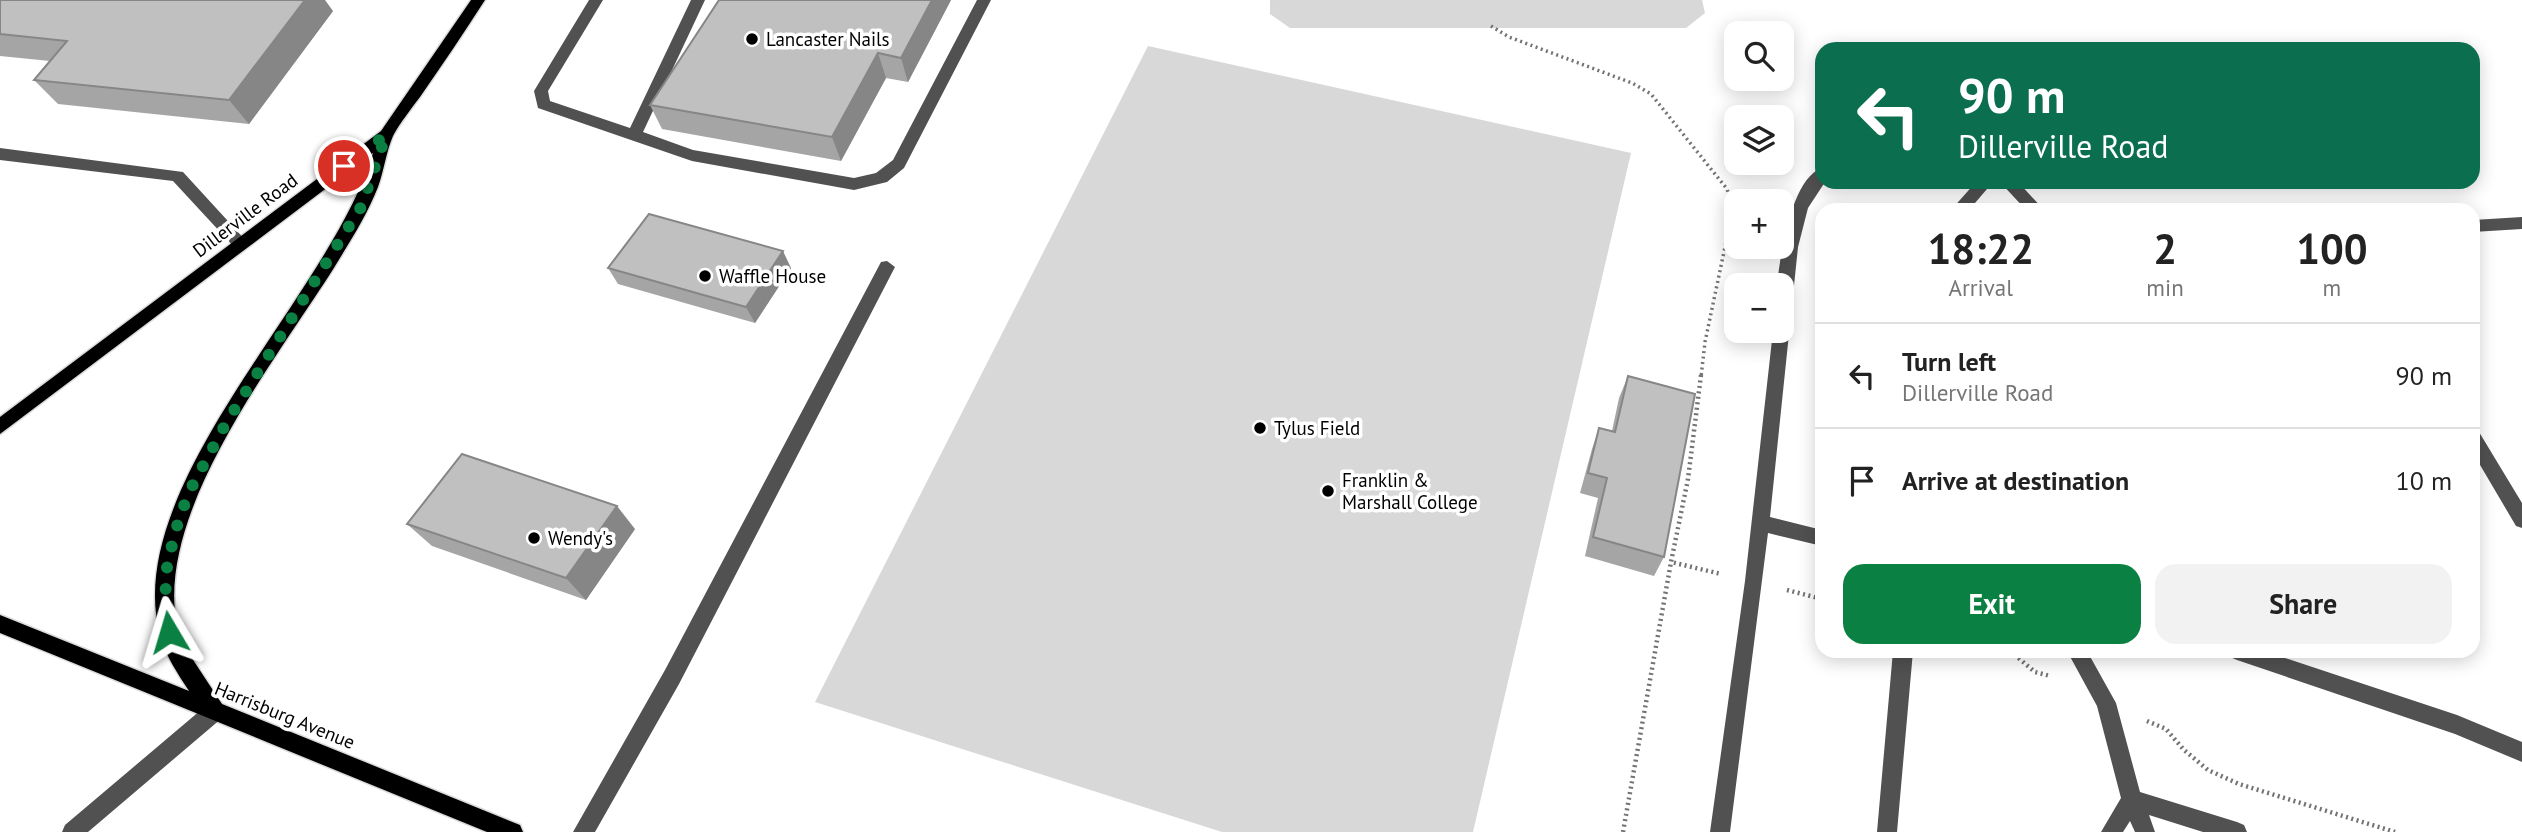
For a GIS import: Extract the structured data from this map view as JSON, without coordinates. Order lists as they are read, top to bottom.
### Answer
{
  "streets": {
    "main road": ["Dillerville Road", "Harrisburg Avenue"]
  },
  "places": [
    "Lancaster Nails",
    "Waffle House",
    "Tylus Field",
    "Franklin & Marshall College",
    "Wendy's"
  ],
  "page": {
    "map_buttons": ["+", "−"],
    "turn": ["90 m", "Dillerville Road"],
    "eta": [
      "18:22",
      "Arrival",
      "2",
      "min",
      "100",
      "m"
    ],
    "list": [
      {
        "name": "Turn left",
        "note": "Dillerville Road",
        "value": "90 m"
      },
      {
        "name": "Arrive at destination",
        "value": "10 m"
      }
    ],
    "buttons": ["Exit", "Share"]
  }
}
